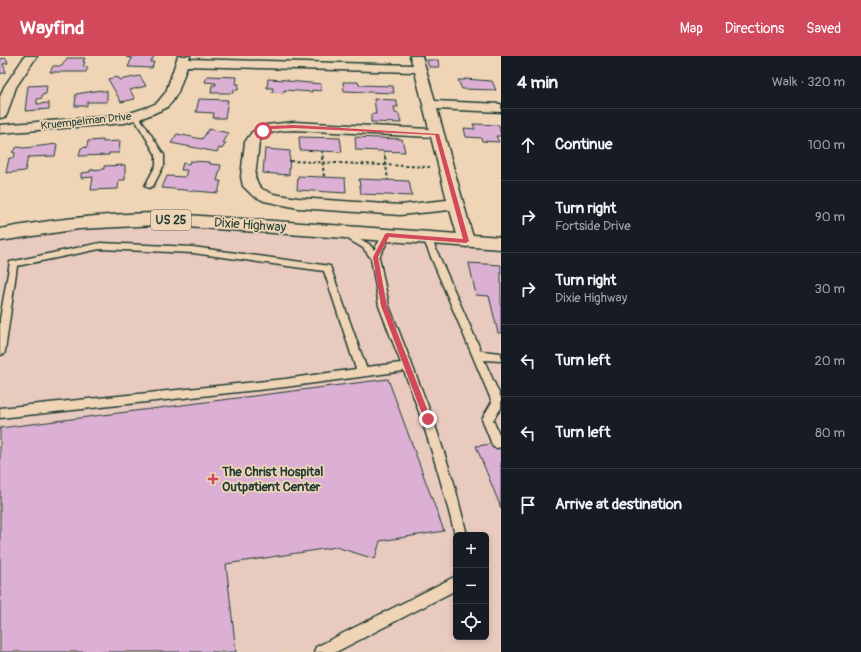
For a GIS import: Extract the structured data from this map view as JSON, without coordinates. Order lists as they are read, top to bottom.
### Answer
{
  "streets": {
    "main road": ["US 25", "Dixie Highway"],
    "street": ["Kruempelman Drive"]
  },
  "places": {
    "health": ["The Christ Hospital Outpatient Center"]
  },
  "page": {
    "header": "Wayfind",
    "nav": ["Map", "Directions", "Saved"],
    "heading": ["4 min", "Walk · 320 m"],
    "list": [
      ["Continue", "100 m"],
      ["Turn right", "Fortside Drive", "90 m"],
      ["Turn right", "Dixie Highway", "30 m"],
      ["Turn left", "20 m"],
      ["Turn left", "80 m"],
      "Arrive at destination"
    ],
    "map_buttons": ["+", "−"]
  }
}
